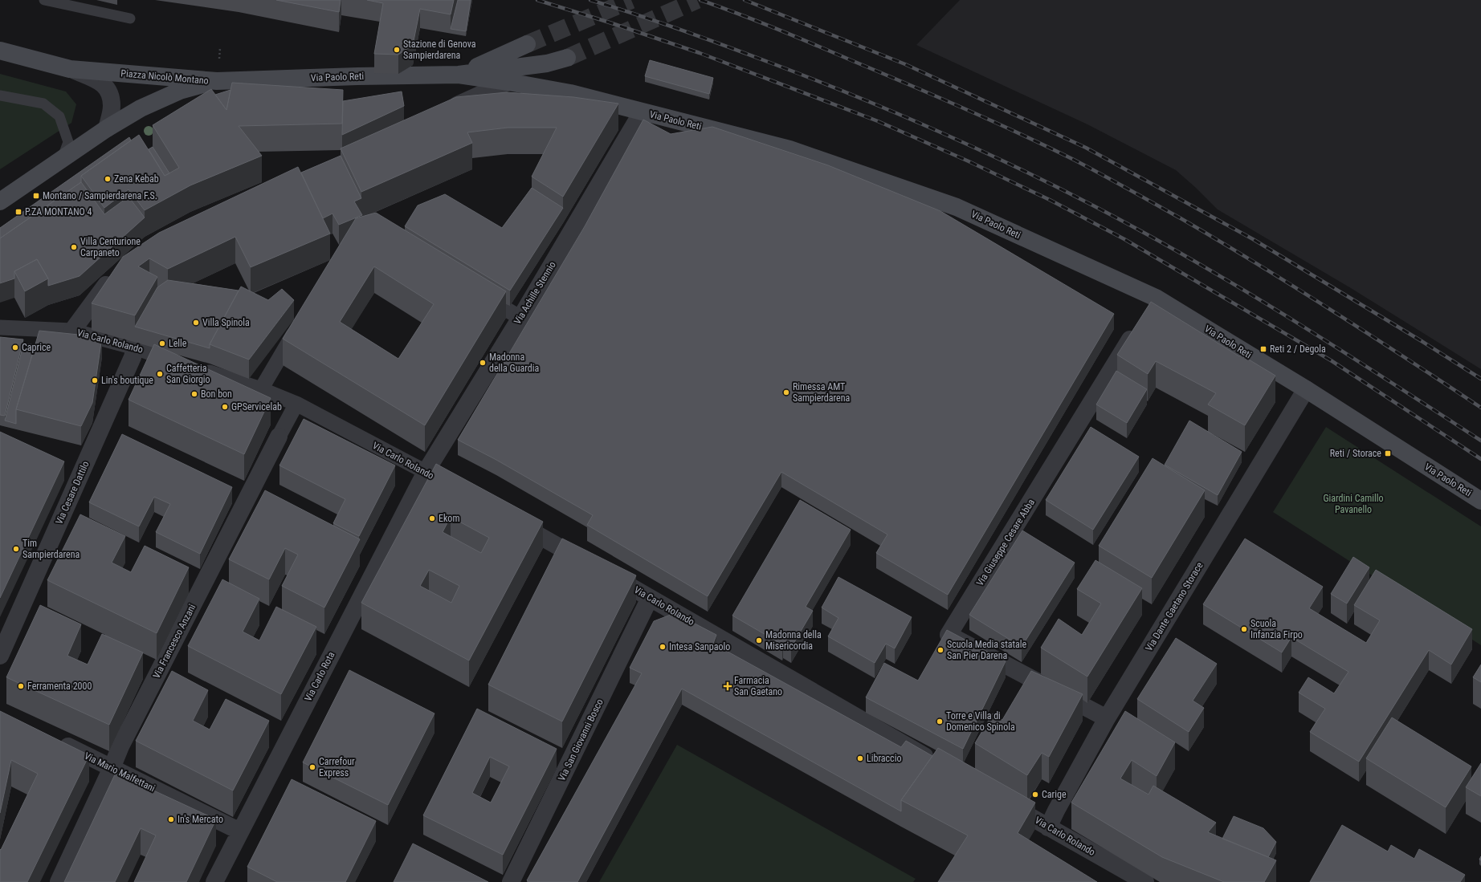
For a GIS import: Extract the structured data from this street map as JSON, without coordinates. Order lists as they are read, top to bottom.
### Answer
{
  "streets": {
    "main road": ["Piazza Nicolò Montano", "Via Paolo Reti"],
    "street": [
      "Via Achille Stennio",
      "Via Carlo Rolando",
      "Via Cesare Dattilo",
      "Via Giuseppe Cesare Abba",
      "Via Dante Gaetano Storace",
      "Via Francesco Anzani",
      "Via Carlo Rota",
      "Via San Giovanni Bosco",
      "Via Mario Malfettani"
    ]
  },
  "crossings": [
    ["Piazza Nicolò Montano", "Via Paolo Reti"],
    ["Via Paolo Reti", "Via Achille Stennio"],
    ["Via Paolo Reti", "Via Dante Gaetano Storace"],
    ["Via Achille Stennio", "Via Carlo Rolando"],
    ["Via Achille Stennio", "Via Carlo Rota"],
    ["Via Carlo Rolando", "Via Cesare Dattilo"],
    ["Via Carlo Rolando", "Via Dante Gaetano Storace"],
    ["Via Carlo Rolando", "Via Francesco Anzani"],
    ["Via Carlo Rolando", "Via Carlo Rota"],
    ["Via Carlo Rolando", "Via San Giovanni Bosco"],
    ["Via Giuseppe Cesare Abba", "Via Dante Gaetano Storace"],
    ["Via Francesco Anzani", "Via Mario Malfettani"],
    ["Via Carlo Rota", "Via Mario Malfettani"]
  ],
  "parks": ["Giardini Camillo Pavanello"],
  "places": {
    "other": [
      "Stazione di Genova Sampierdarena",
      "Zena Kebab",
      "Villa Centurione Carpaneto",
      "Villa Spinola",
      "Lelle",
      "Caprice",
      "Madonna della Guardia",
      "Caffetteria San Giorgio",
      "Lin's boutique",
      "Rimessa AMT Sampierdarena",
      "Bon bon",
      "GPServicelab",
      "Ekom",
      "Tim Sampierdarena",
      "Scuola Infanzia Firpo",
      "Madonna della Misericordia",
      "Intesa Sanpaolo",
      "Scuola Media statale San Pier Darena",
      "Ferramenta 2000",
      "Torre e Villa di Domenico Spinola",
      "Libraccio",
      "Carrefour Express",
      "Carige",
      "In's Mercato"
    ],
    "transit": [
      "Montano / Sampierdarena F.S.",
      "P.ZA MONTANO 4",
      "Reti 2 / Degola",
      "Reti / Storace"
    ],
    "health": ["Farmacia San Gaetano"]
  }
}
